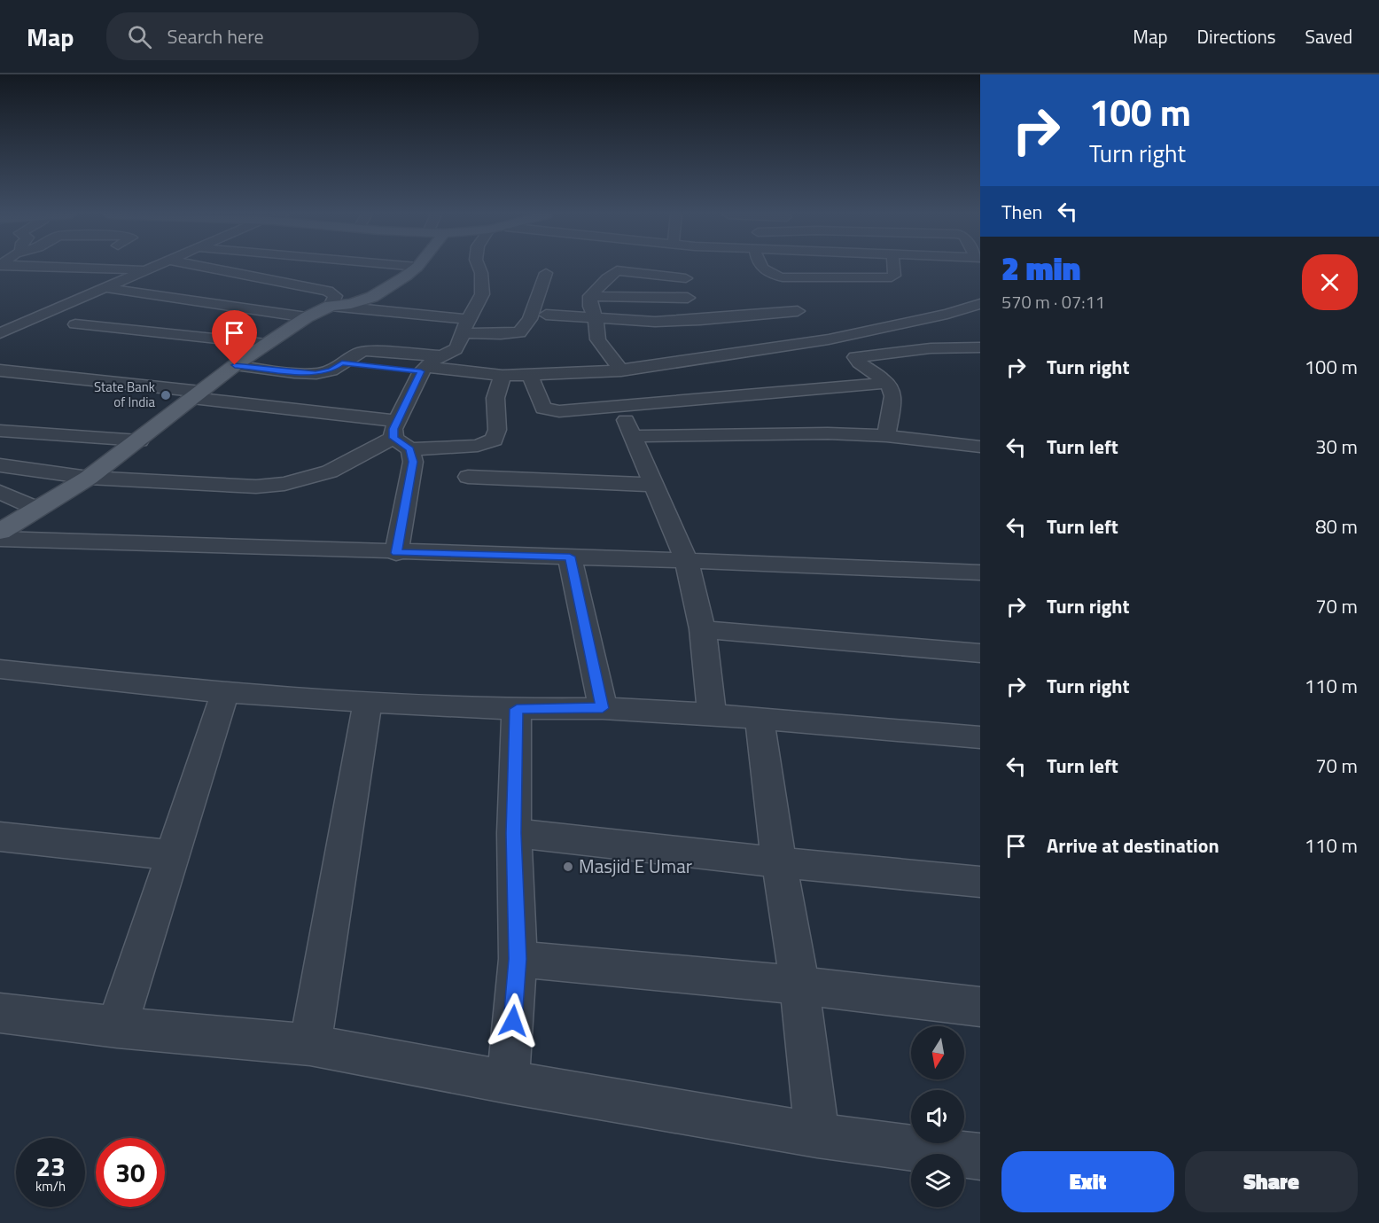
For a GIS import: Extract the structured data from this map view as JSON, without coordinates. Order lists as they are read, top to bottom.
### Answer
{
  "places": ["State Bank of India", "Masjid E Umar"],
  "north": "bottom",
  "page": {
    "header": "Map",
    "search": "Search here",
    "nav": ["Map", "Directions", "Saved"],
    "turn": ["100 m", "Turn right"],
    "then": "Then",
    "heading": ["2 min", "570 m · 07:11"],
    "list": [
      {
        "name": "Turn right",
        "value": "100 m"
      },
      {
        "name": "Turn left",
        "value": "30 m"
      },
      {
        "name": "Turn left",
        "value": "80 m"
      },
      {
        "name": "Turn right",
        "value": "70 m"
      },
      {
        "name": "Turn right",
        "value": "110 m"
      },
      {
        "name": "Turn left",
        "value": "70 m"
      },
      {
        "name": "Arrive at destination",
        "value": "110 m"
      }
    ],
    "speed": "23 km/h",
    "limit": "30",
    "buttons": ["Exit", "Share"]
  }
}
